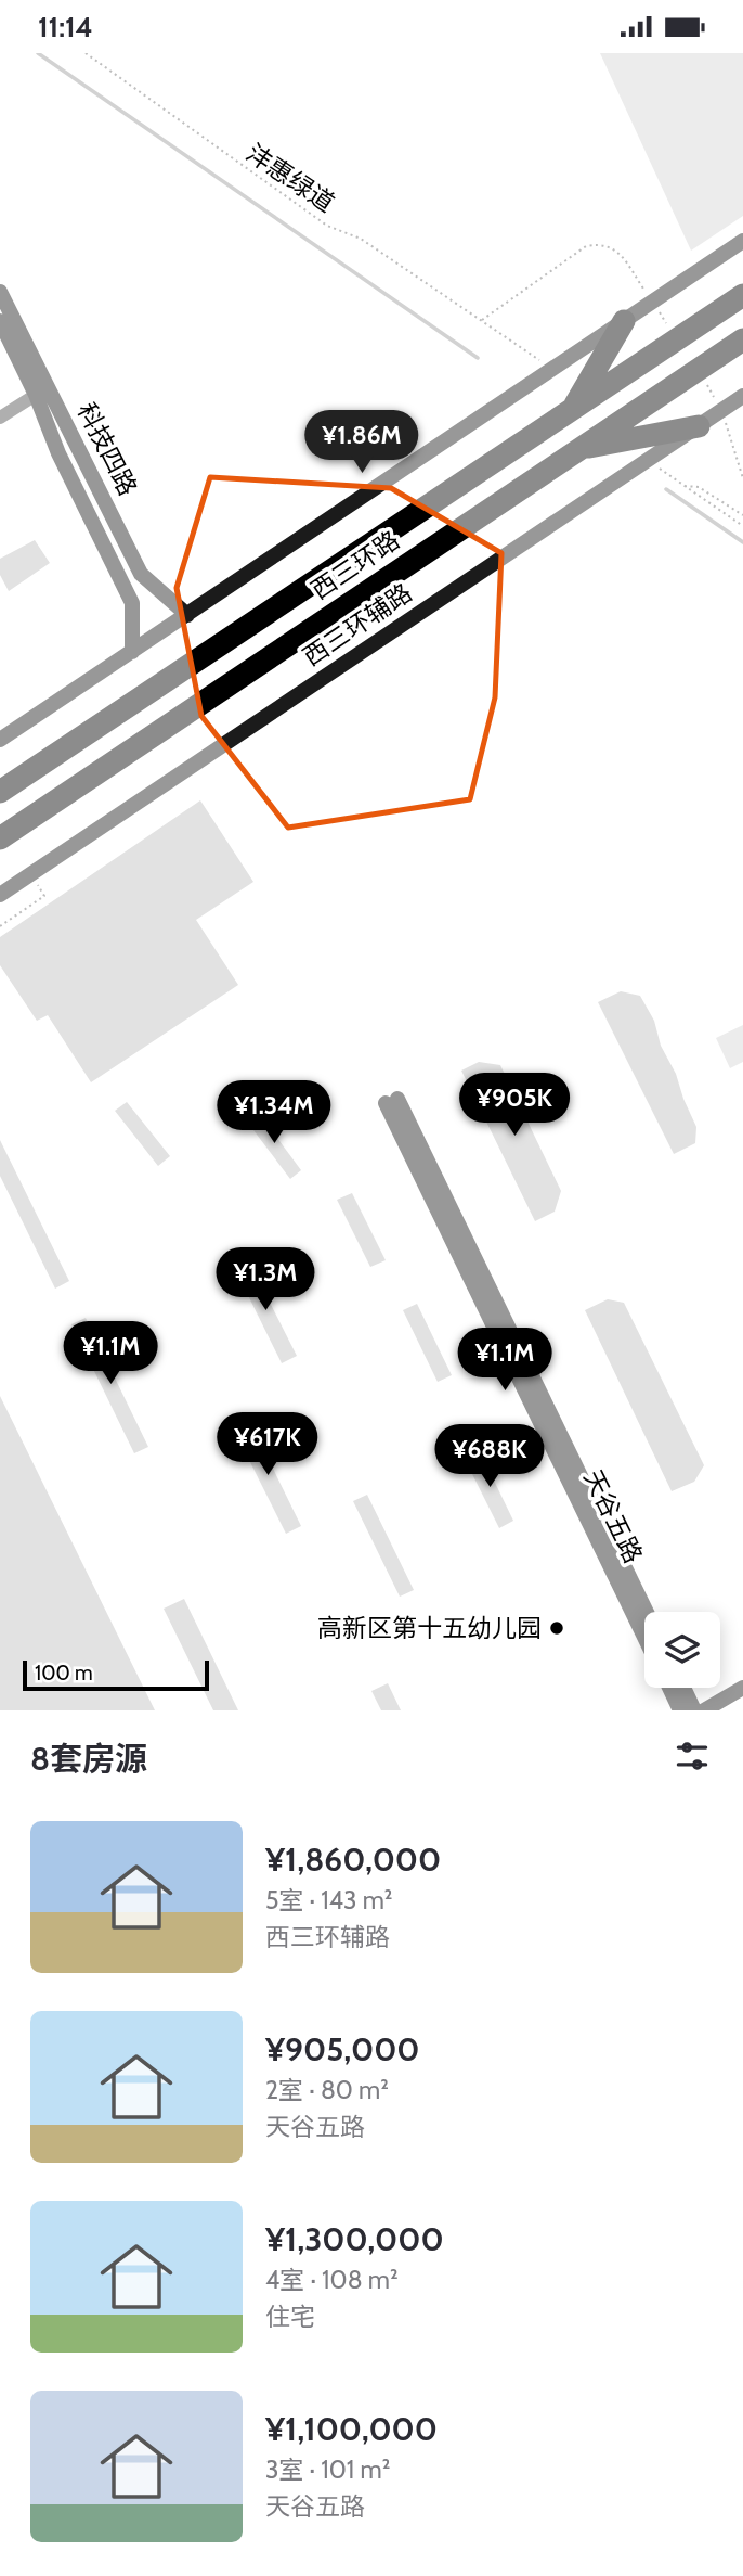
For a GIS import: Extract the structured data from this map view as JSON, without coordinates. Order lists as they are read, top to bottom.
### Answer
{
  "streets": {
    "highway": ["西三环路"],
    "street": ["科技四路", "西三环辅路", "天谷五路"],
    "path": ["沣惠绿道"]
  },
  "places": ["高新区第十五幼儿园"],
  "scale_bar": "100 m",
  "page": {
    "status": "11:14",
    "price": [
      "¥1.86M",
      "¥905K",
      "¥1.34M",
      "¥1.3M",
      "¥1.1M",
      "¥1.1M",
      "¥617K",
      "¥688K"
    ],
    "scale": "100 m",
    "heading": "8套房源",
    "list": [
      {
        "name": "¥1,860,000",
        "note": "5室 · 143 m² · 西三环辅路"
      },
      {
        "name": "¥905,000",
        "note": "2室 · 80 m² · 天谷五路"
      },
      {
        "name": "¥1,300,000",
        "note": "4室 · 108 m² · 住宅"
      },
      {
        "name": "¥1,100,000",
        "note": "3室 · 101 m² · 天谷五路"
      }
    ]
  }
}
